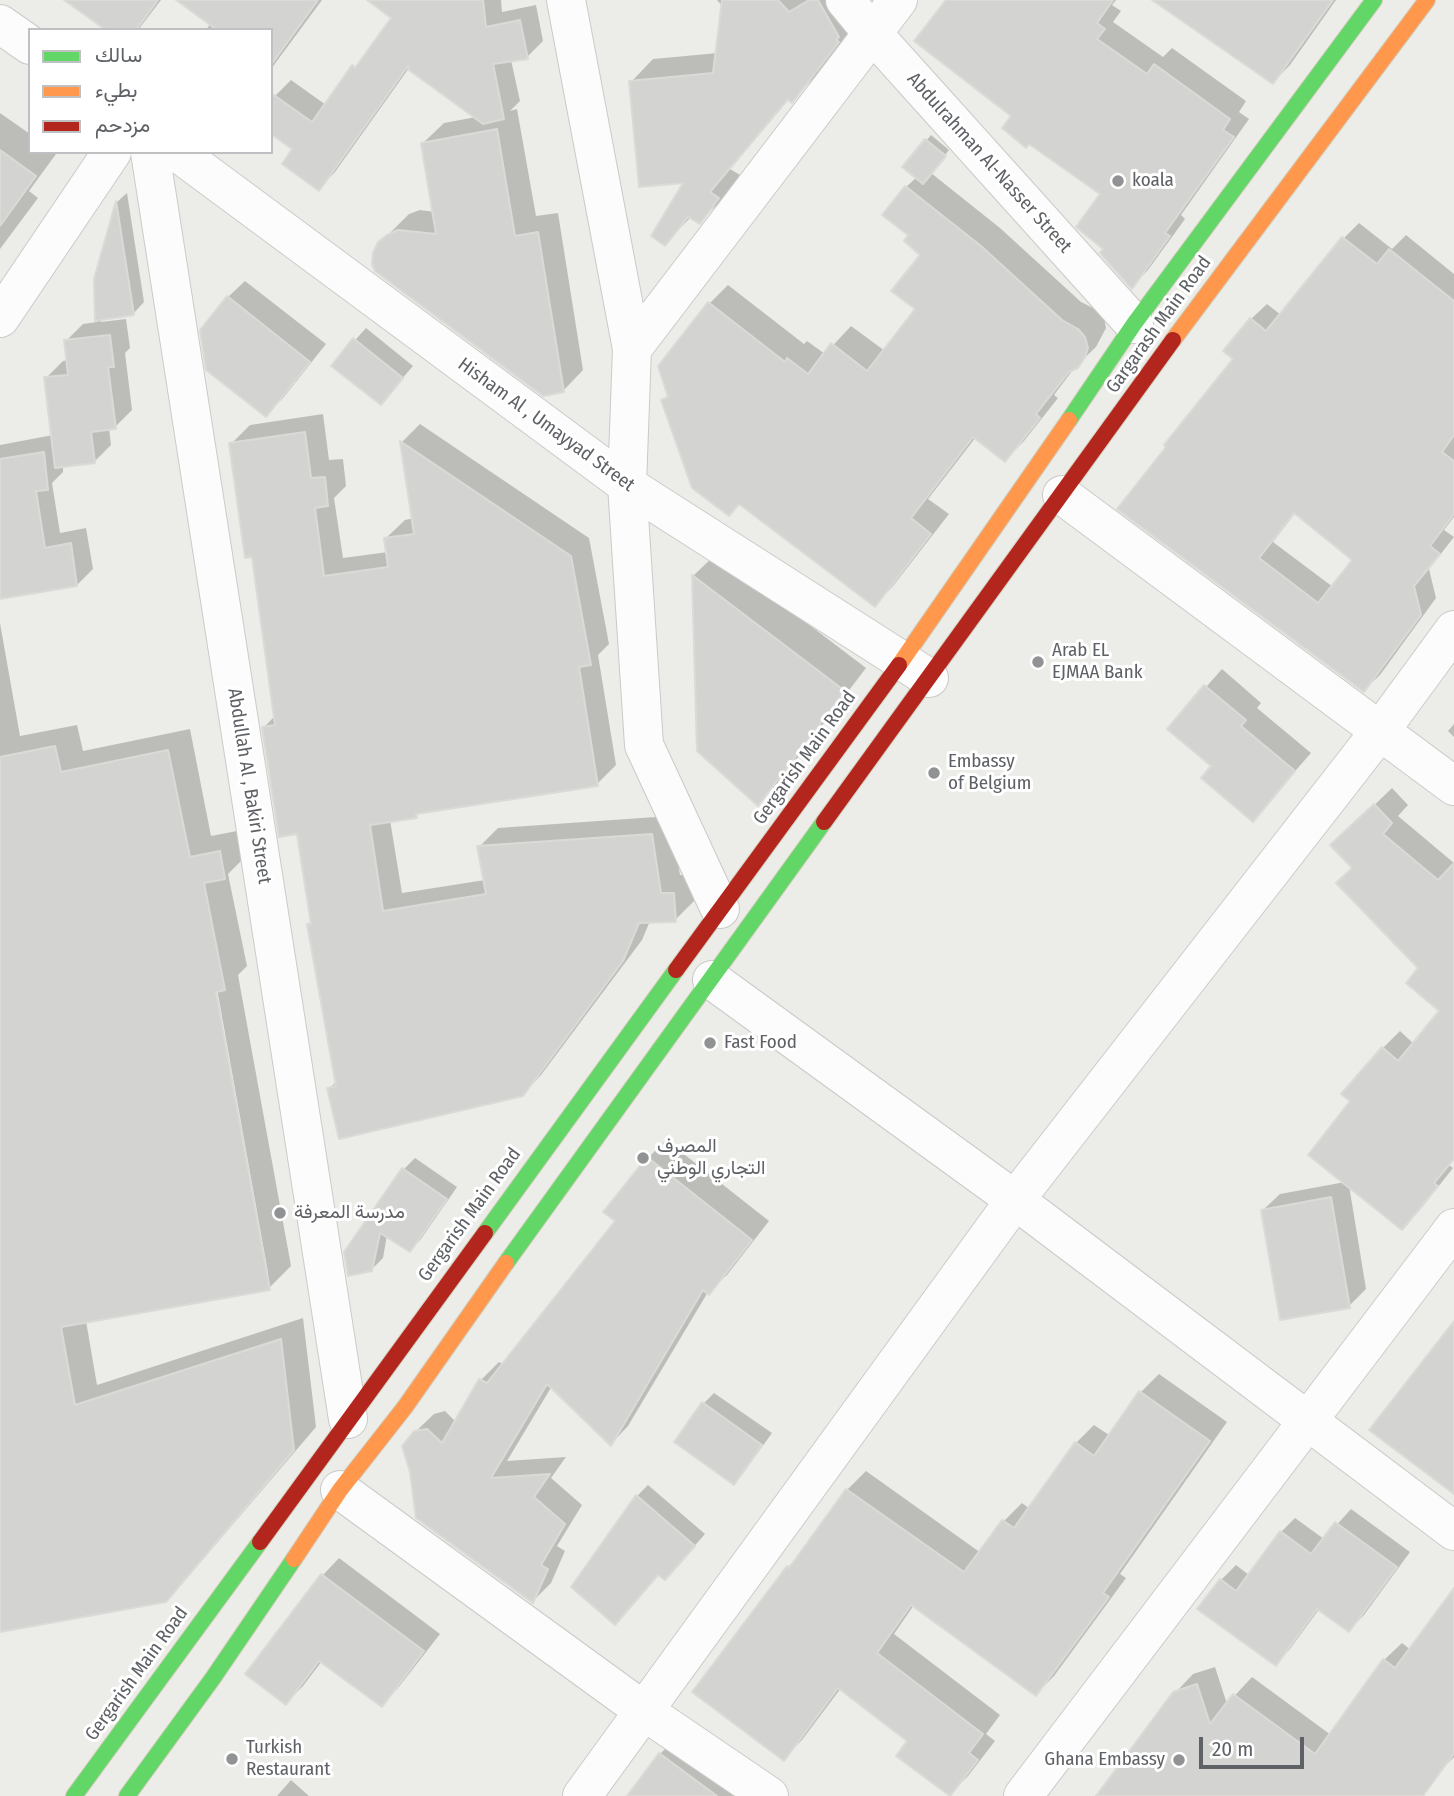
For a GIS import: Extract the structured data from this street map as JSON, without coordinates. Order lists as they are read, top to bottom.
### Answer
{
  "streets": {
    "main road": ["Gargarash Main Road", "Gergarish Main Road"],
    "street": ["Abdulrahman Al-Nasser Street", "Hisham Al , Umayyad Street", "Abdullah Al , Bakiri Street"]
  },
  "crossings": [
    ["Abdulrahman Al-Nasser Street", "Gargarash Main Road"],
    ["Gargarash Main Road", "Hisham Al , Umayyad Street"],
    ["Gargarash Main Road", "Gergarish Main Road"],
    ["Hisham Al , Umayyad Street", "Gergarish Main Road"],
    ["Gergarish Main Road", "Abdullah Al , Bakiri Street"]
  ],
  "places": [
    "koala",
    "Arab EL EJMAA Bank",
    "Embassy of Belgium",
    "Fast Food",
    "المصرف التجاري الوطني",
    "مدرسة المعرفة",
    "Turkish Restaurant",
    "Ghana Embassy"
  ],
  "legend": ["سالك", "بطيء", "مزدحم"],
  "scale_bar": "20 m"
}
